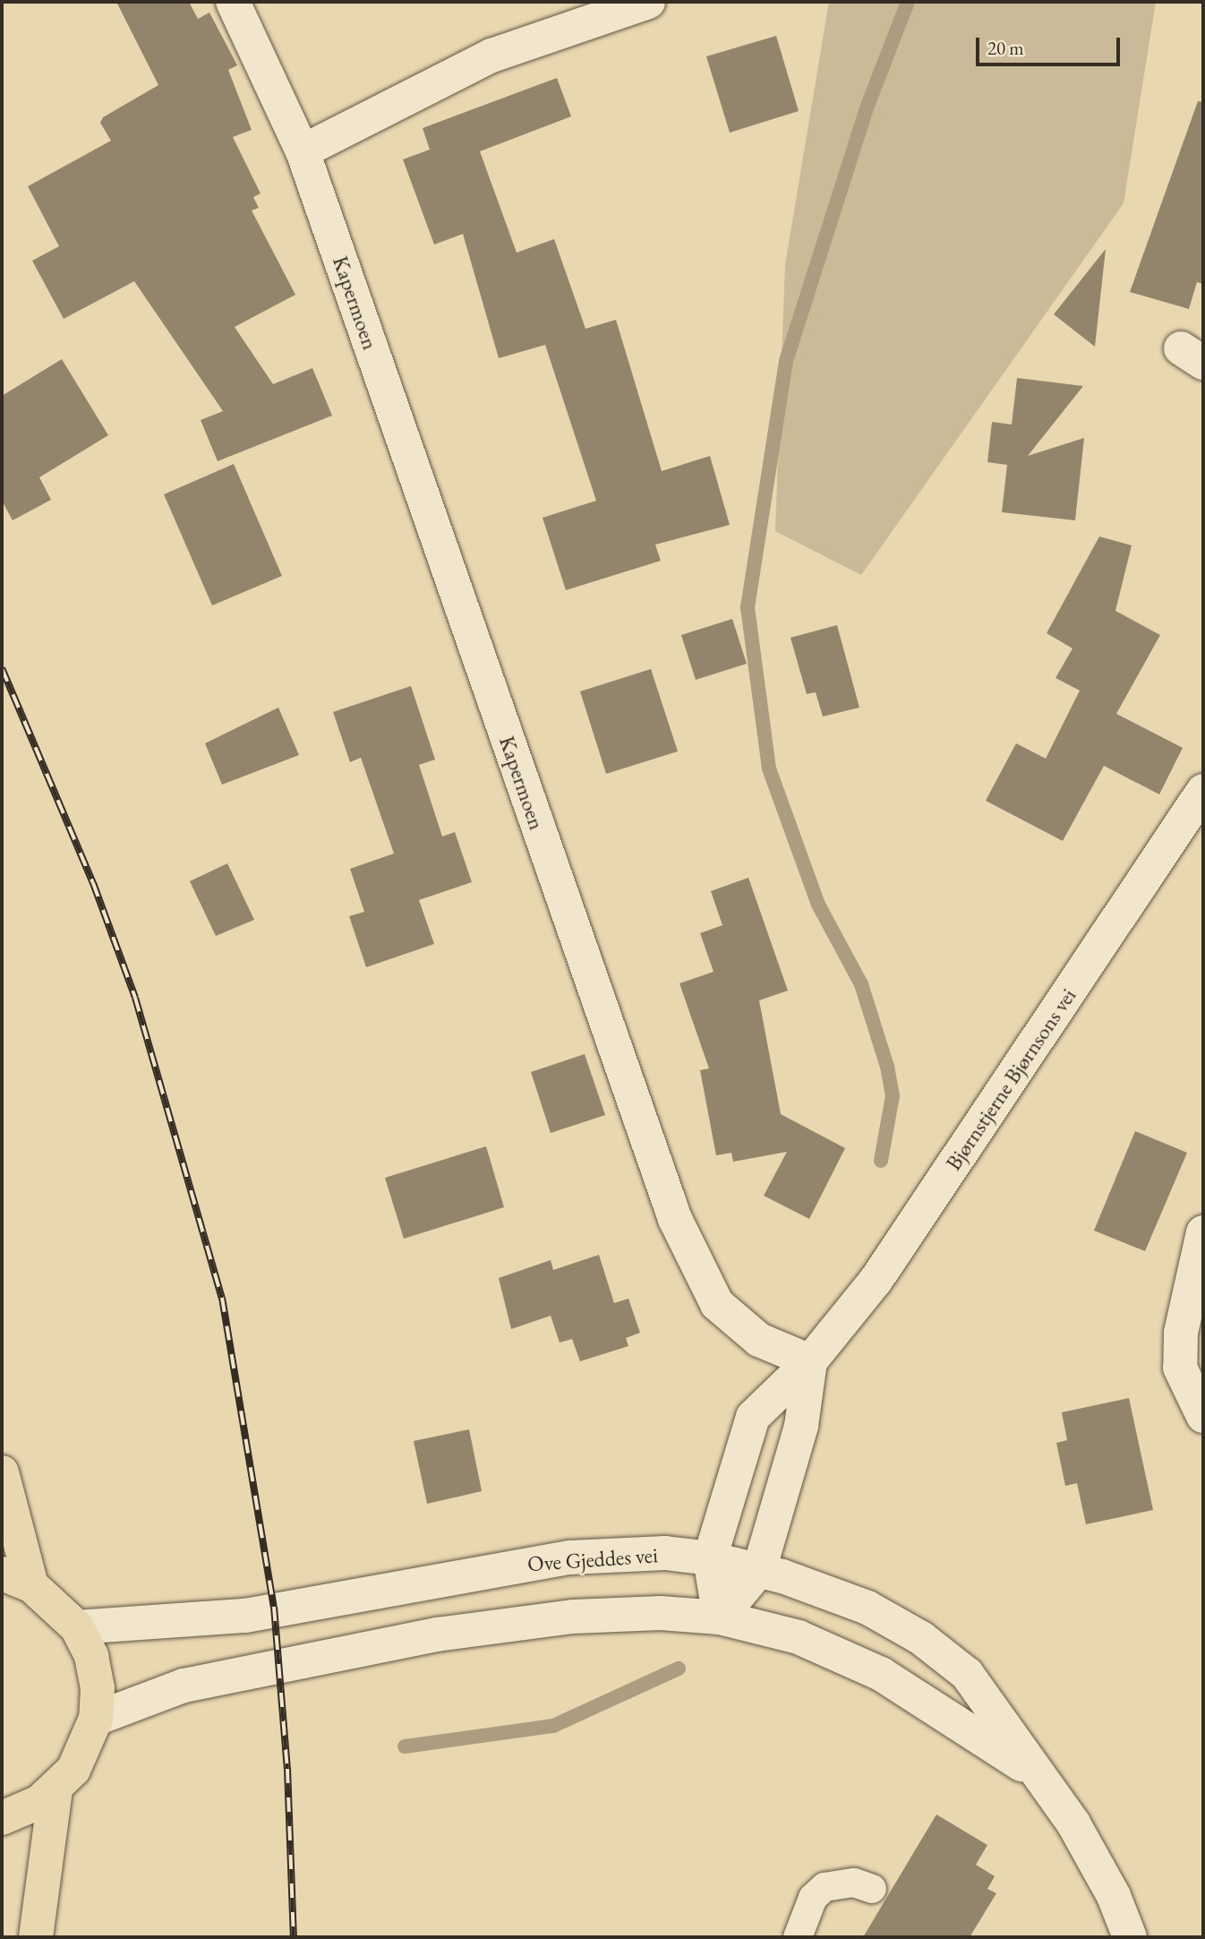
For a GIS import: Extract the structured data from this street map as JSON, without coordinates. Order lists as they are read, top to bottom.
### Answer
{
  "streets": {
    "street": ["Kapermoen", "Bjørnstjerne Bjørnsons vei", "Ove Gjeddes vei"]
  },
  "crossings": [
    ["Kapermoen", "Bjørnstjerne Bjørnsons vei"],
    ["Bjørnstjerne Bjørnsons vei", "Ove Gjeddes vei"]
  ],
  "scale_bar": "20 m"
}
